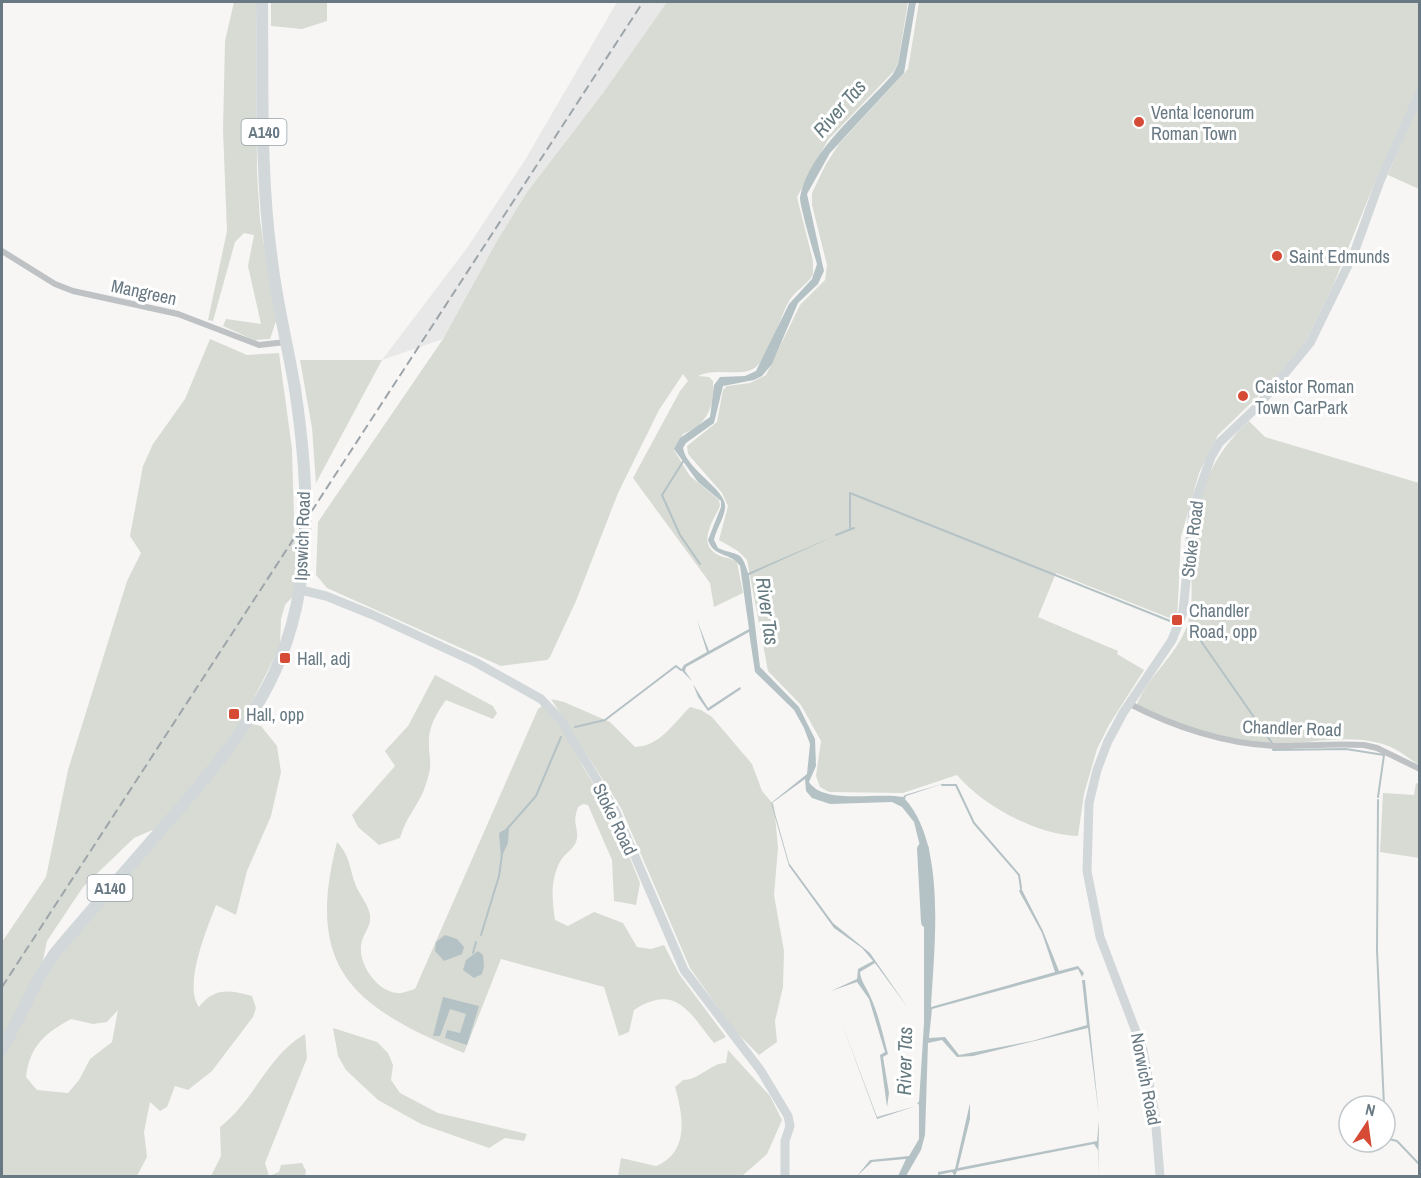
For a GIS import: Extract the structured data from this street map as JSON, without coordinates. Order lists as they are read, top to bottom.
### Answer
{
  "streets": {
    "highway": ["A140", "Ipswich Road"],
    "street": [
      "Mangreen",
      "Stoke Road",
      "Chandler Road",
      "Norwich Road"
    ]
  },
  "crossings": [
    ["Mangreen", "Ipswich Road"],
    ["Ipswich Road", "Stoke Road"],
    ["Stoke Road", "Chandler Road"],
    ["Stoke Road", "Norwich Road"]
  ],
  "water": ["River Tas"],
  "places": {
    "other": ["Venta Icenorum Roman Town", "Saint Edmunds", "Caistor Roman Town CarPark"],
    "transit": ["Chandler Road, opp", "Hall, adj", "Hall, opp"]
  },
  "north": "top"
}
